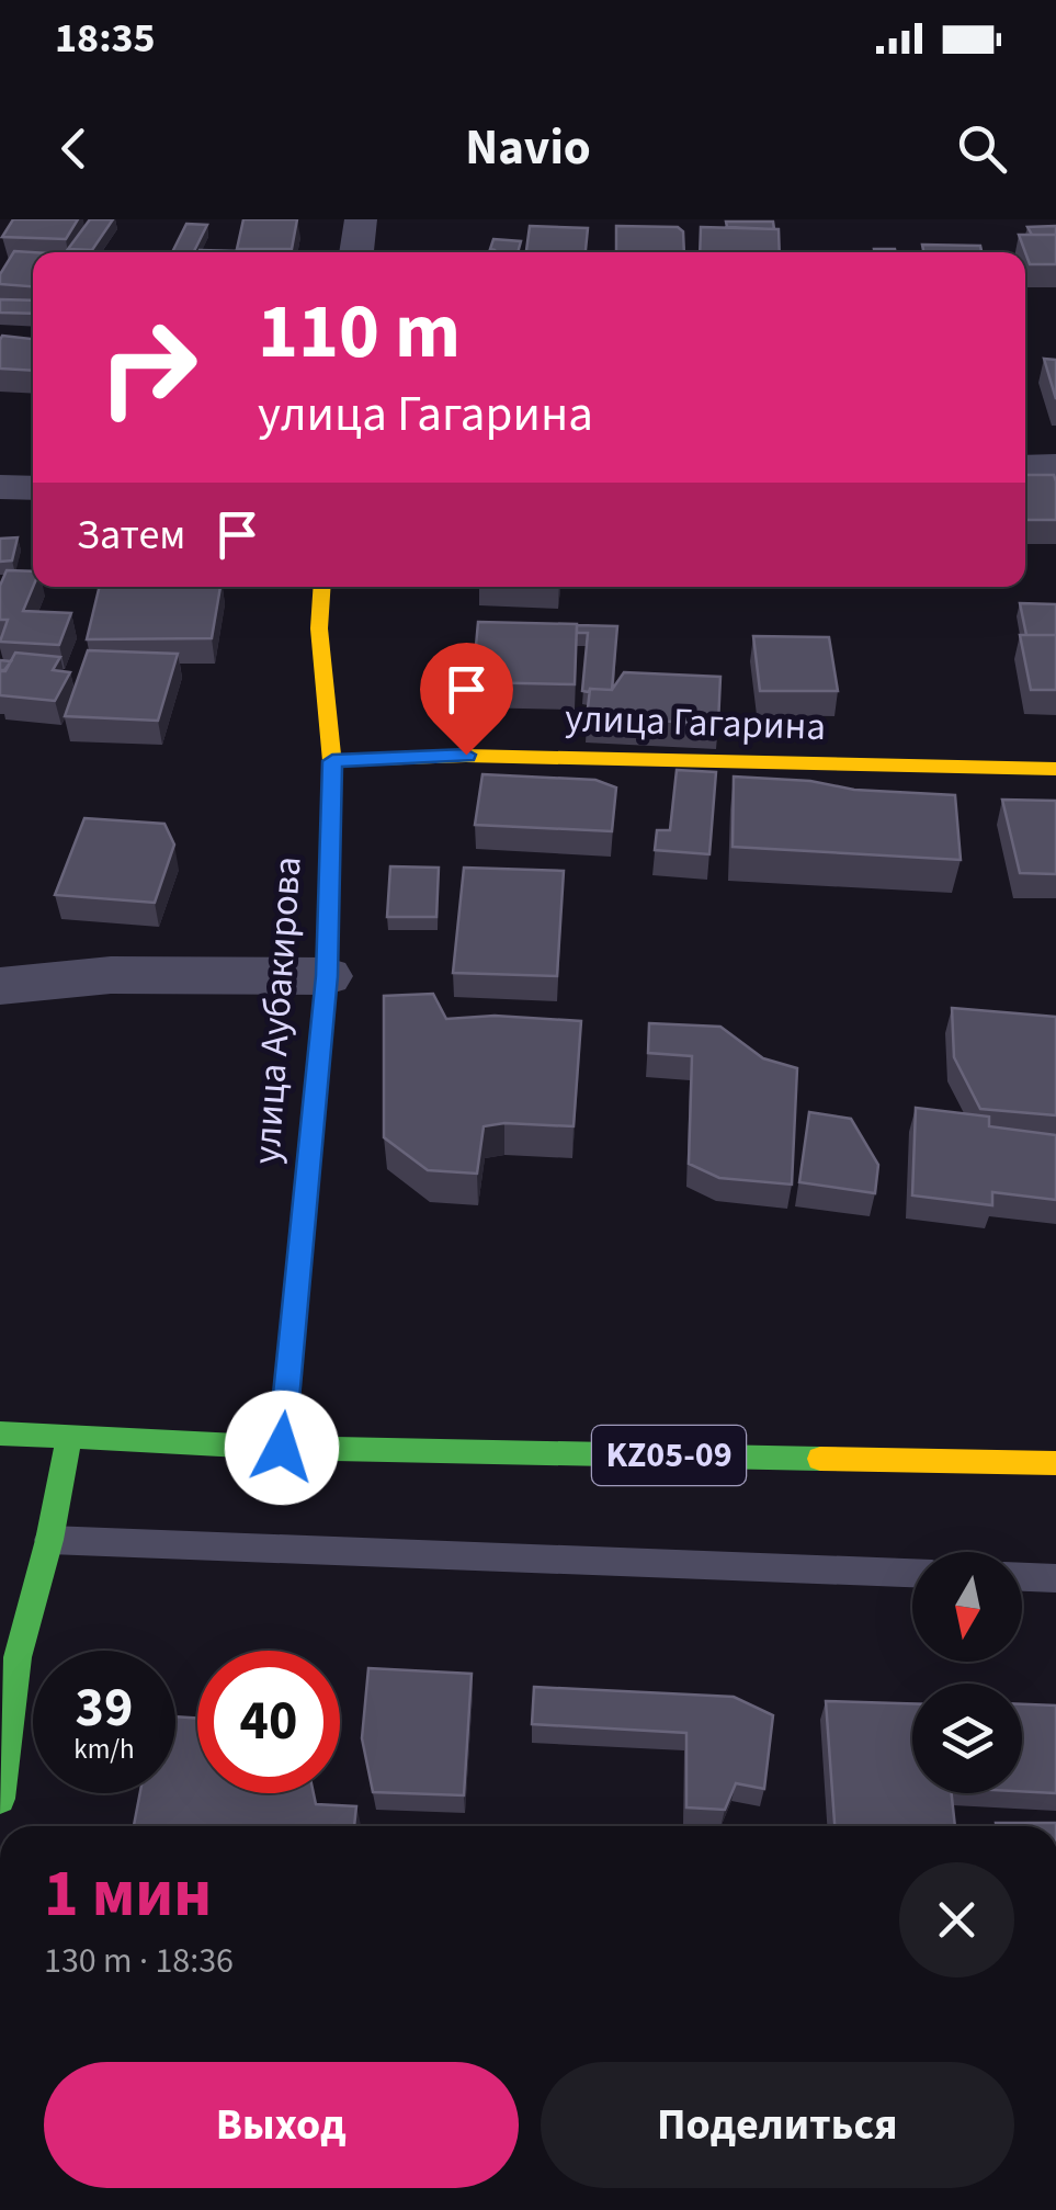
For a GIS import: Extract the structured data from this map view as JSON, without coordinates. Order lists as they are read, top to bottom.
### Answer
{
  "streets": {
    "street": ["улица Гагарина", "улица Аубакирова", "KZ05-09"]
  },
  "crossings": [
    ["улица Гагарина", "улица Аубакирова"],
    ["улица Аубакирова", "KZ05-09"]
  ],
  "north": "bottom",
  "page": {
    "status": "18:35",
    "header": "Navio",
    "turn": ["110 m", "улица Гагарина"],
    "then": "Затем",
    "speed": "39 km/h",
    "limit": "40",
    "heading": ["1 мин", "130 m · 18:36"],
    "buttons": ["Выход", "Поделиться"]
  }
}
